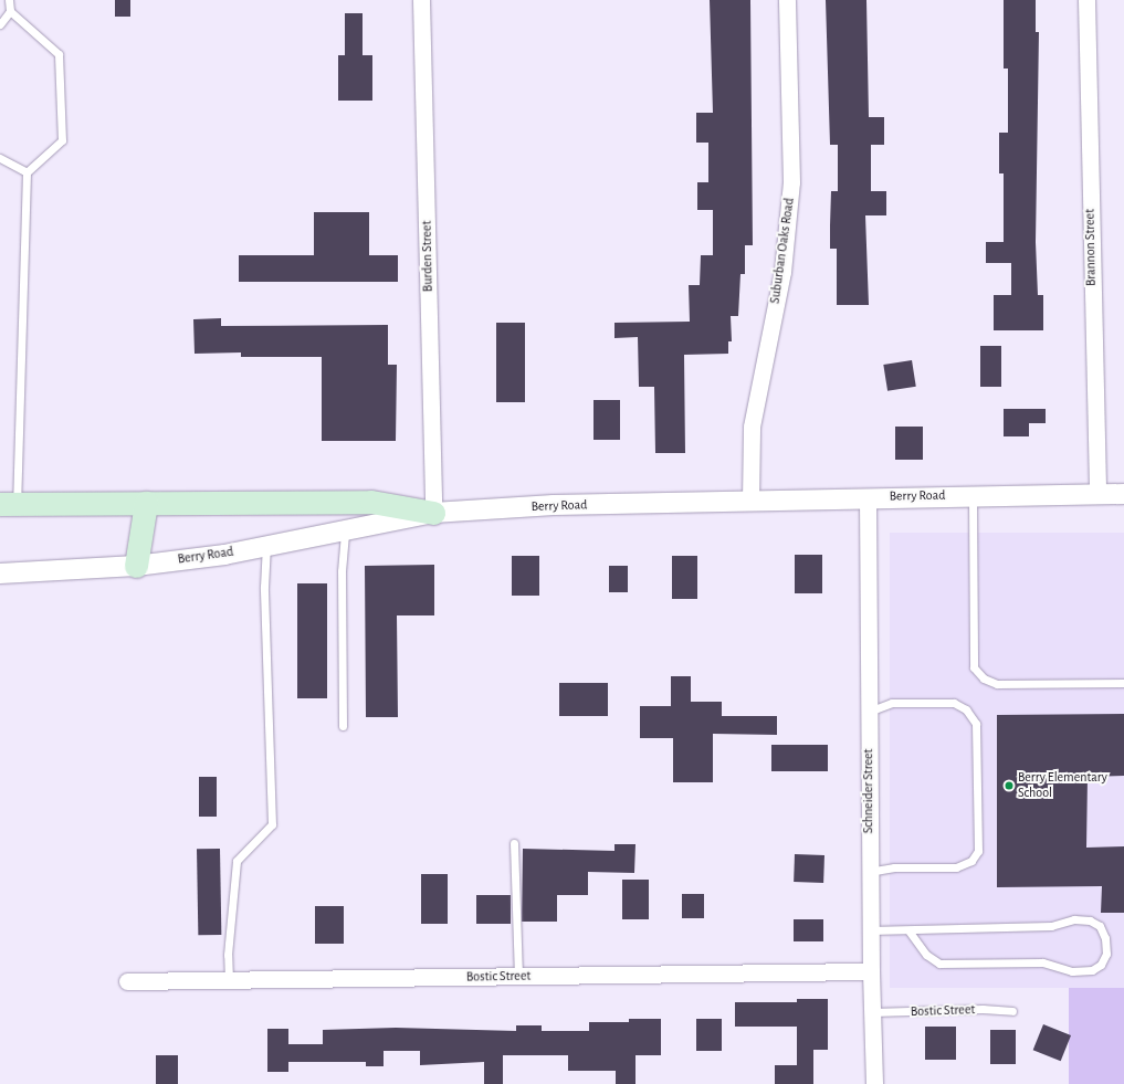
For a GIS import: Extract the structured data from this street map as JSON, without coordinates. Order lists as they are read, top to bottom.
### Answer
{
  "streets": {
    "street": [
      "Brannon Street",
      "Suburban Oaks Road",
      "Burden Street",
      "Berry Road",
      "Schneider Street",
      "Bostic Street"
    ]
  },
  "crossings": [
    ["Brannon Street", "Berry Road"],
    ["Suburban Oaks Road", "Berry Road"],
    ["Burden Street", "Berry Road"],
    ["Berry Road", "Schneider Street"],
    ["Schneider Street", "Bostic Street"]
  ],
  "places": ["Berry Elementary School"]
}
